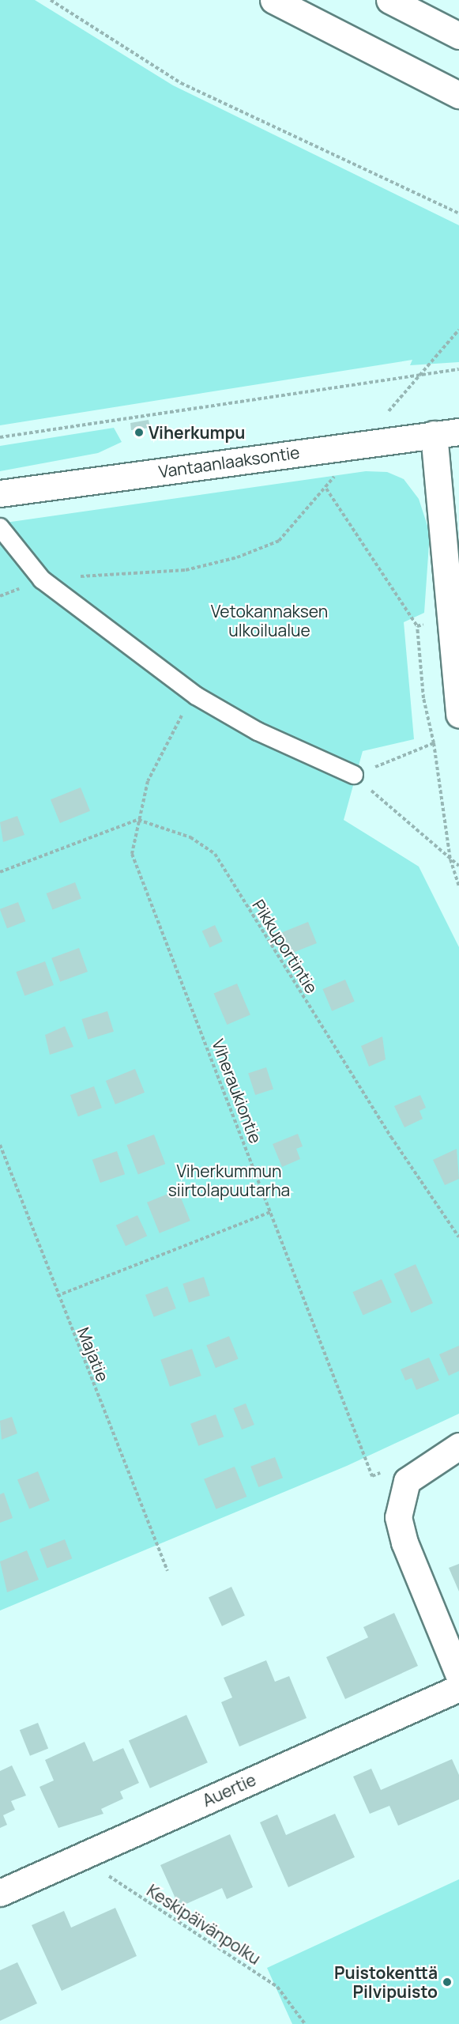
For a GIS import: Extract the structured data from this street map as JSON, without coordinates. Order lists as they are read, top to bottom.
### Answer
{
  "streets": {
    "main road": ["Vantaanlaaksontie", "Auertie"],
    "path": [
      "Pikkuportintie",
      "Viheraukiontie",
      "Majatie",
      "Keskipäivänpolku"
    ]
  },
  "crossings": [
    ["Pikkuportintie", "Viheraukiontie"],
    ["Auertie", "Keskipäivänpolku"]
  ],
  "parks": ["Vetokannaksen ulkoilualue", "Viherkummun siirtolapuutarha"],
  "places": ["Viherkumpu", "Puistokenttä Pilvipuisto"]
}
